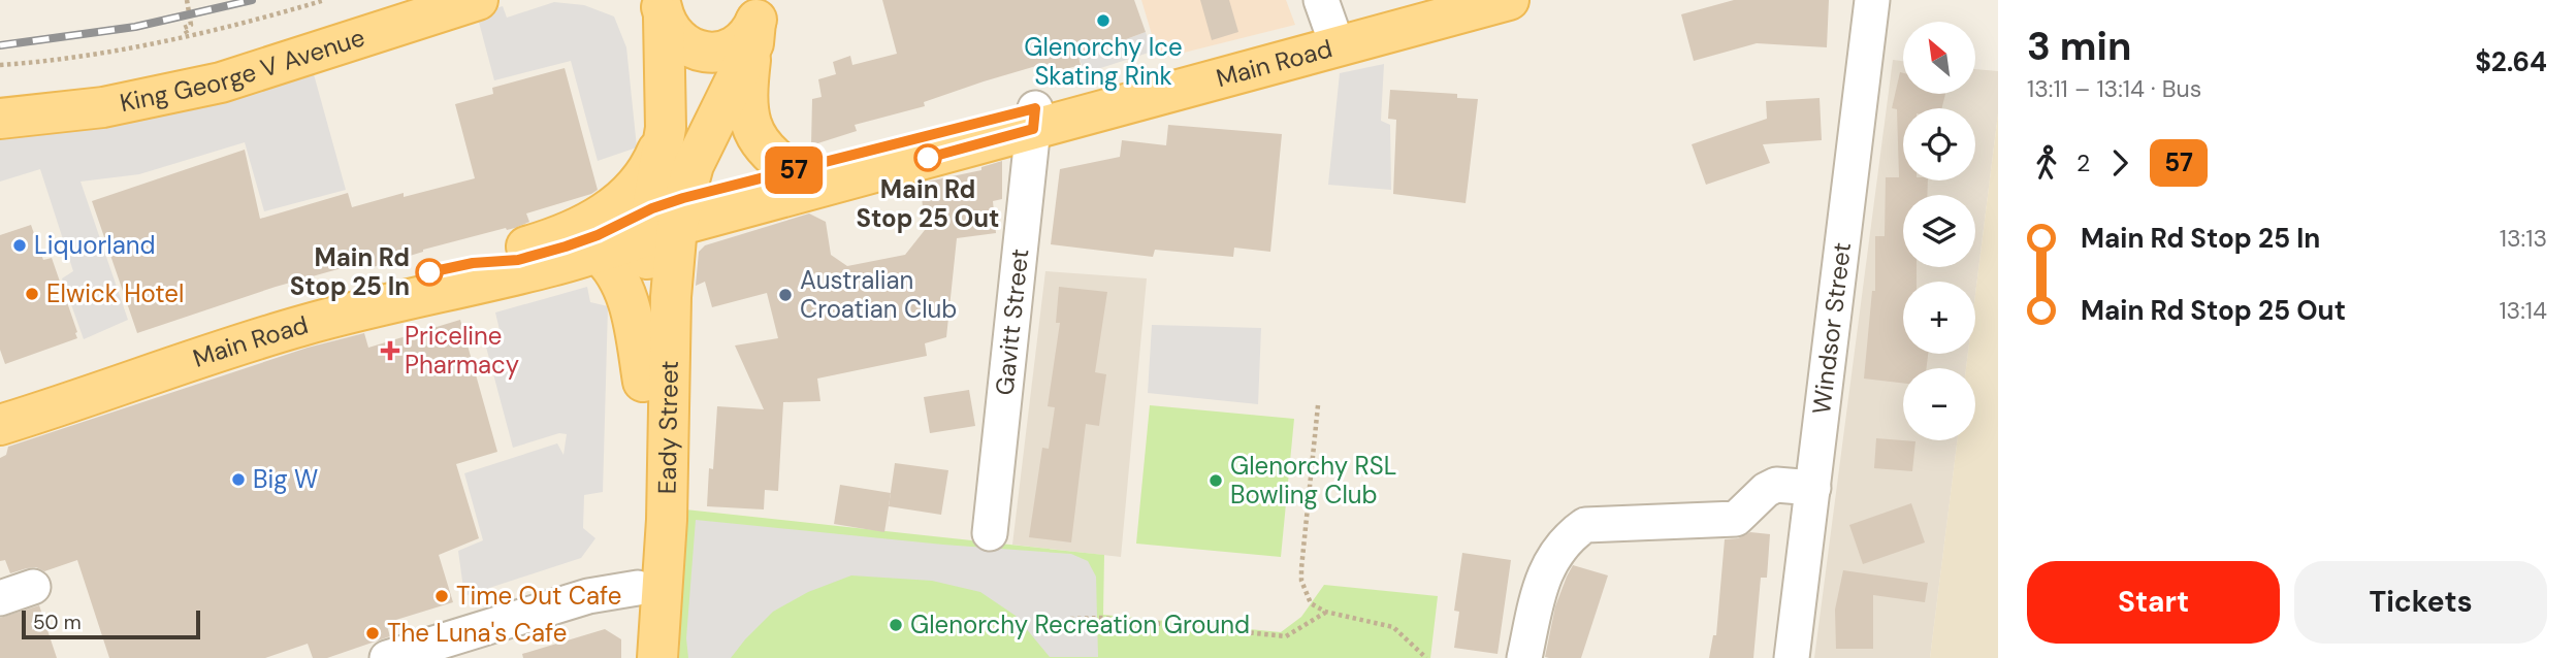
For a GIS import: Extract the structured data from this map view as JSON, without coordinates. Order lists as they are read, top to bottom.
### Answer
{
  "streets": {
    "main road": ["Main Road", "King George V Avenue", "Eady Street"],
    "street": ["Gavitt Street", "Windsor Street"]
  },
  "crossings": [
    ["Main Road", "Gavitt Street"],
    ["Main Road", "Eady Street"]
  ],
  "places": {
    "other": [
      "Glenorchy Ice Skating Rink",
      "Main Rd Stop 25 Out",
      "Liquorland",
      "Main Rd Stop 25 In",
      "Elwick Hotel",
      "Australian Croatian Club",
      "Big W",
      "Glenorchy RSL Bowling Club",
      "Time Out Cafe",
      "Glenorchy Recreation Ground",
      "The Luna's Cafe"
    ],
    "health": ["Priceline Pharmacy"]
  },
  "lines": ["bus line 57"],
  "scale_bar": "50 m",
  "north": "top left",
  "page": {
    "on_map": "57",
    "heading": ["3 min", "13:11 – 13:14 · Bus", "$2.64"],
    "map_buttons": ["+", "−"],
    "legs": ["2", "57"],
    "list": [
      {
        "name": "Main Rd Stop 25 In",
        "value": "13:13"
      },
      {
        "name": "Main Rd Stop 25 Out",
        "value": "13:14"
      }
    ],
    "buttons": ["Start", "Tickets"],
    "scale": "50 m"
  }
}
